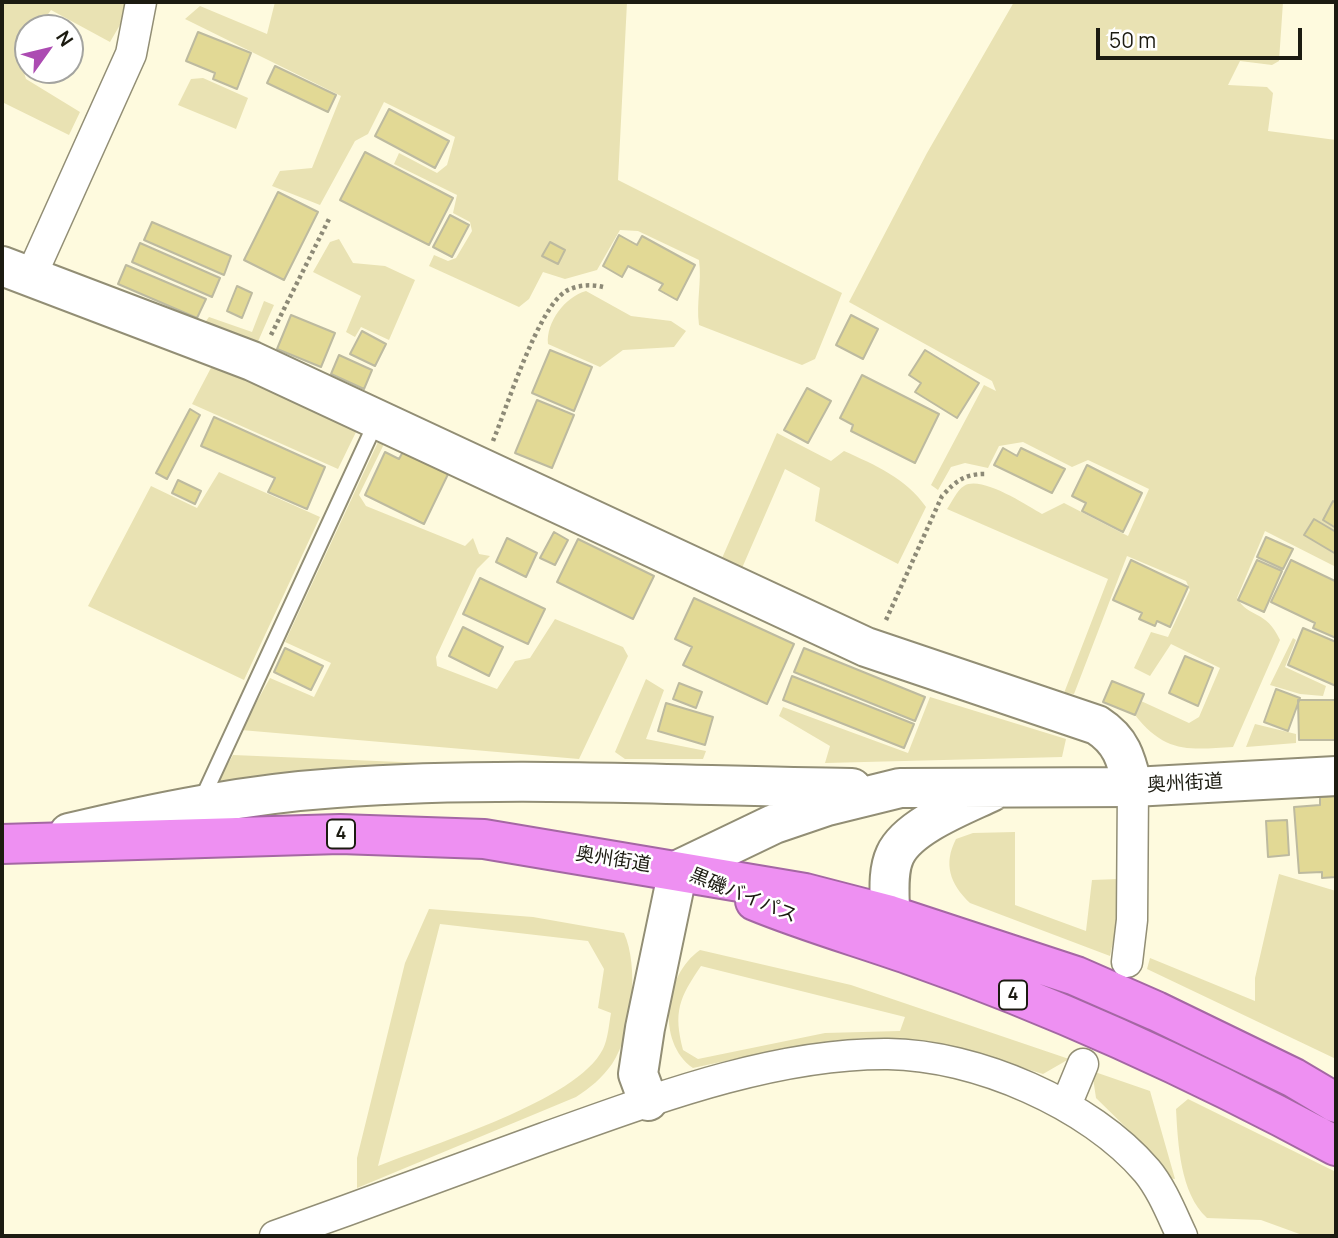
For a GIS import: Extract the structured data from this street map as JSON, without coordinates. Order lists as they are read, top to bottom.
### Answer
{
  "streets": {
    "highway": ["奥州街道", "4", "黒磯バイパス"]
  },
  "crossings": [
    ["奥州街道", "黒磯バイパス"]
  ],
  "scale_bar": "50 m",
  "north": "top right"
}
